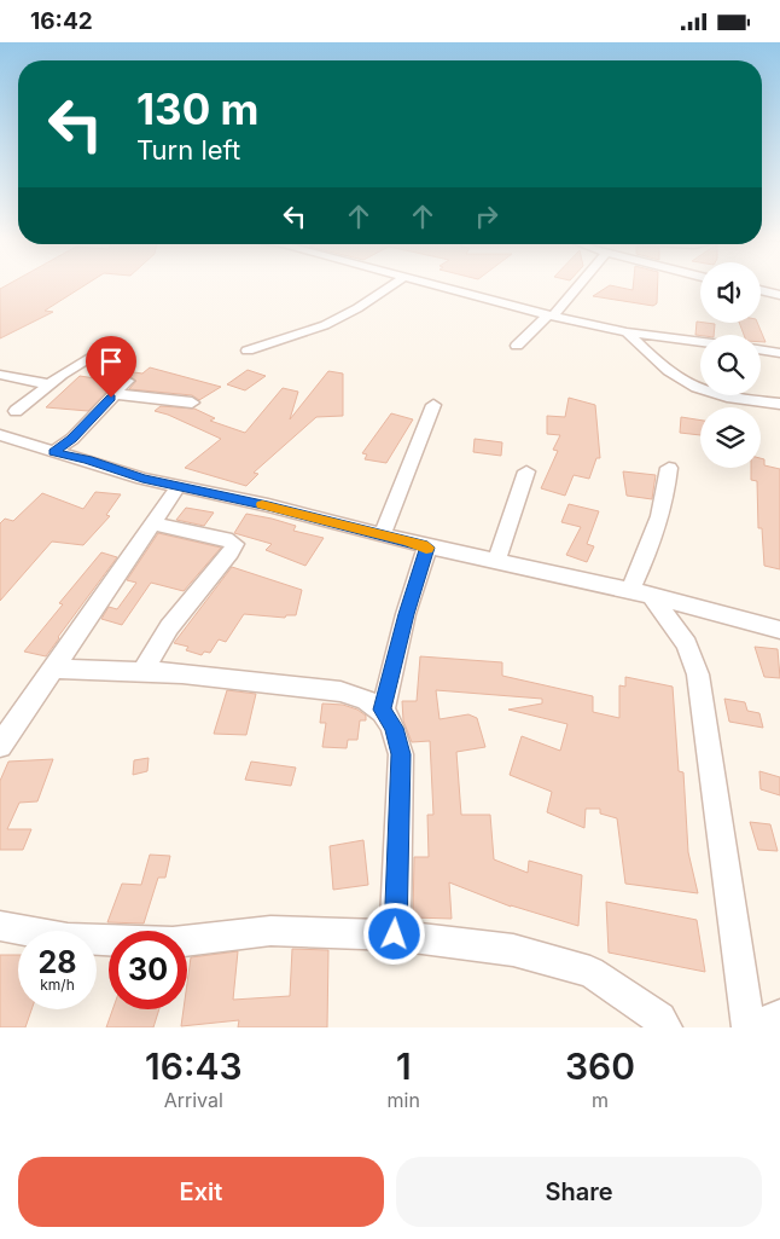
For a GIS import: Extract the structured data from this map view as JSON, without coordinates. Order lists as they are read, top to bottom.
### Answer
{
  "page": {
    "status": "16:42",
    "turn": ["130 m", "Turn left"],
    "speed": "28 km/h",
    "limit": "30",
    "eta": [
      "16:43",
      "Arrival",
      "1",
      "min",
      "360",
      "m"
    ],
    "buttons": ["Exit", "Share"]
  }
}
